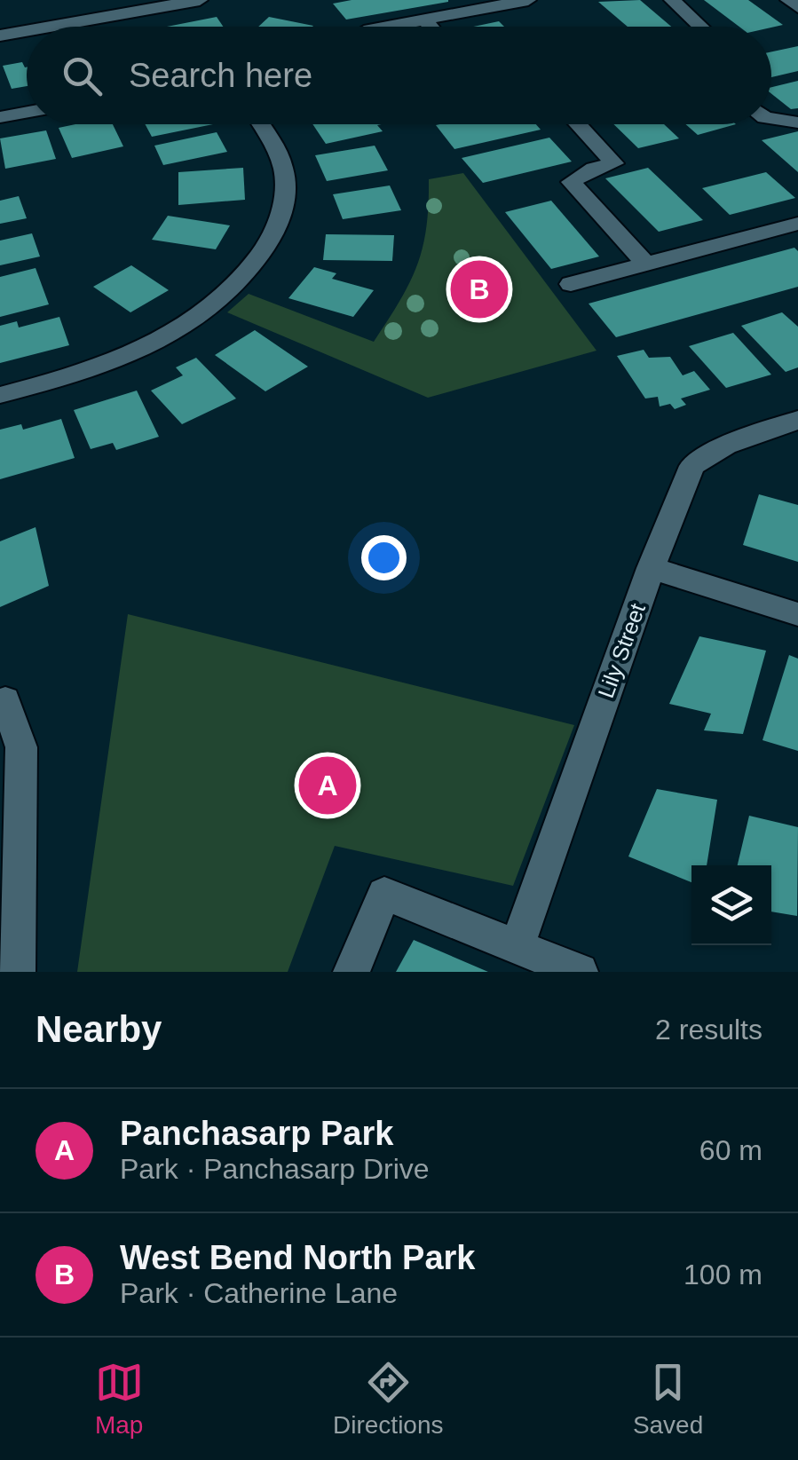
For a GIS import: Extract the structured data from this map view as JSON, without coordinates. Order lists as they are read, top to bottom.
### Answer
{
  "streets": {
    "street": ["Lily Street"]
  },
  "page": {
    "search": "Search here",
    "pins": ["B", "A"],
    "heading": ["Nearby", "2 results"],
    "list": [
      {
        "mark": "A",
        "name": "Panchasarp Park",
        "note": "Park · Panchasarp Drive",
        "value": "60 m"
      },
      {
        "mark": "B",
        "name": "West Bend North Park",
        "note": "Park · Catherine Lane",
        "value": "100 m"
      }
    ],
    "nav": ["Map", "Directions", "Saved"]
  }
}
